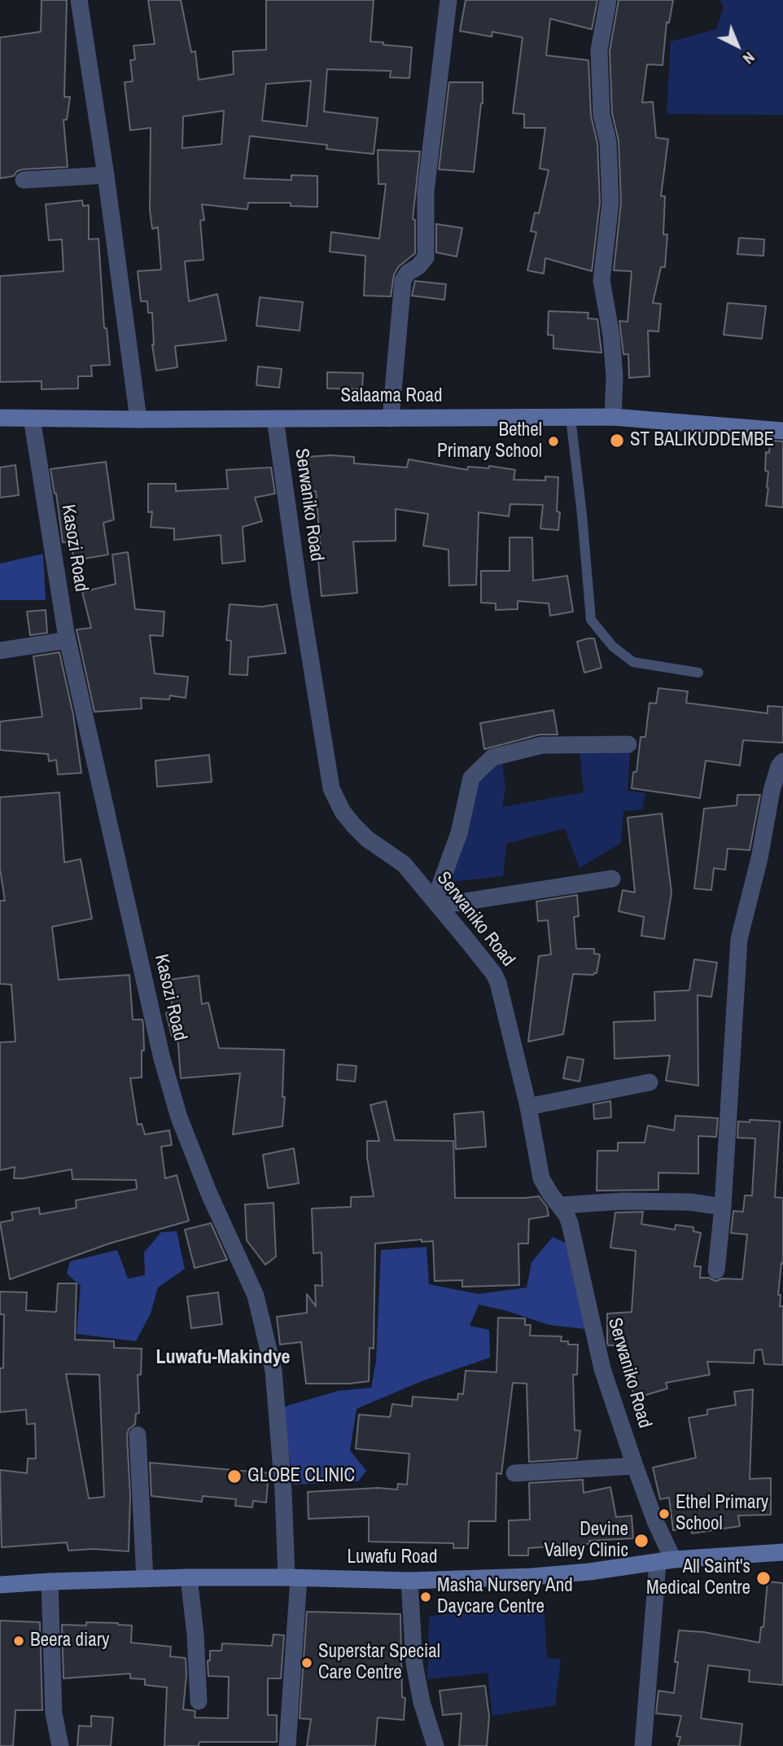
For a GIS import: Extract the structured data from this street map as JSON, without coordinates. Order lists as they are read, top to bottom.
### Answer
{
  "streets": {
    "main road": ["Salaama Road", "Luwafu Road"],
    "street": ["Serwaniko Road", "Kasozi Road"]
  },
  "crossings": [
    ["Salaama Road", "Serwaniko Road"],
    ["Salaama Road", "Kasozi Road"],
    ["Serwaniko Road", "Luwafu Road"],
    ["Kasozi Road", "Luwafu Road"]
  ],
  "districts": ["Luwafu-Makindye"],
  "places": [
    "ST BALIKUDDEMBE",
    "Bethel Primary School",
    "GLOBE CLINIC",
    "Ethel Primary School",
    "Devine Valley Clinic",
    "All Saint's Medical Centre",
    "Masha Nursery And Daycare Centre",
    "Beera diary",
    "Superstar Special Care Centre"
  ],
  "north": "bottom right"
}
